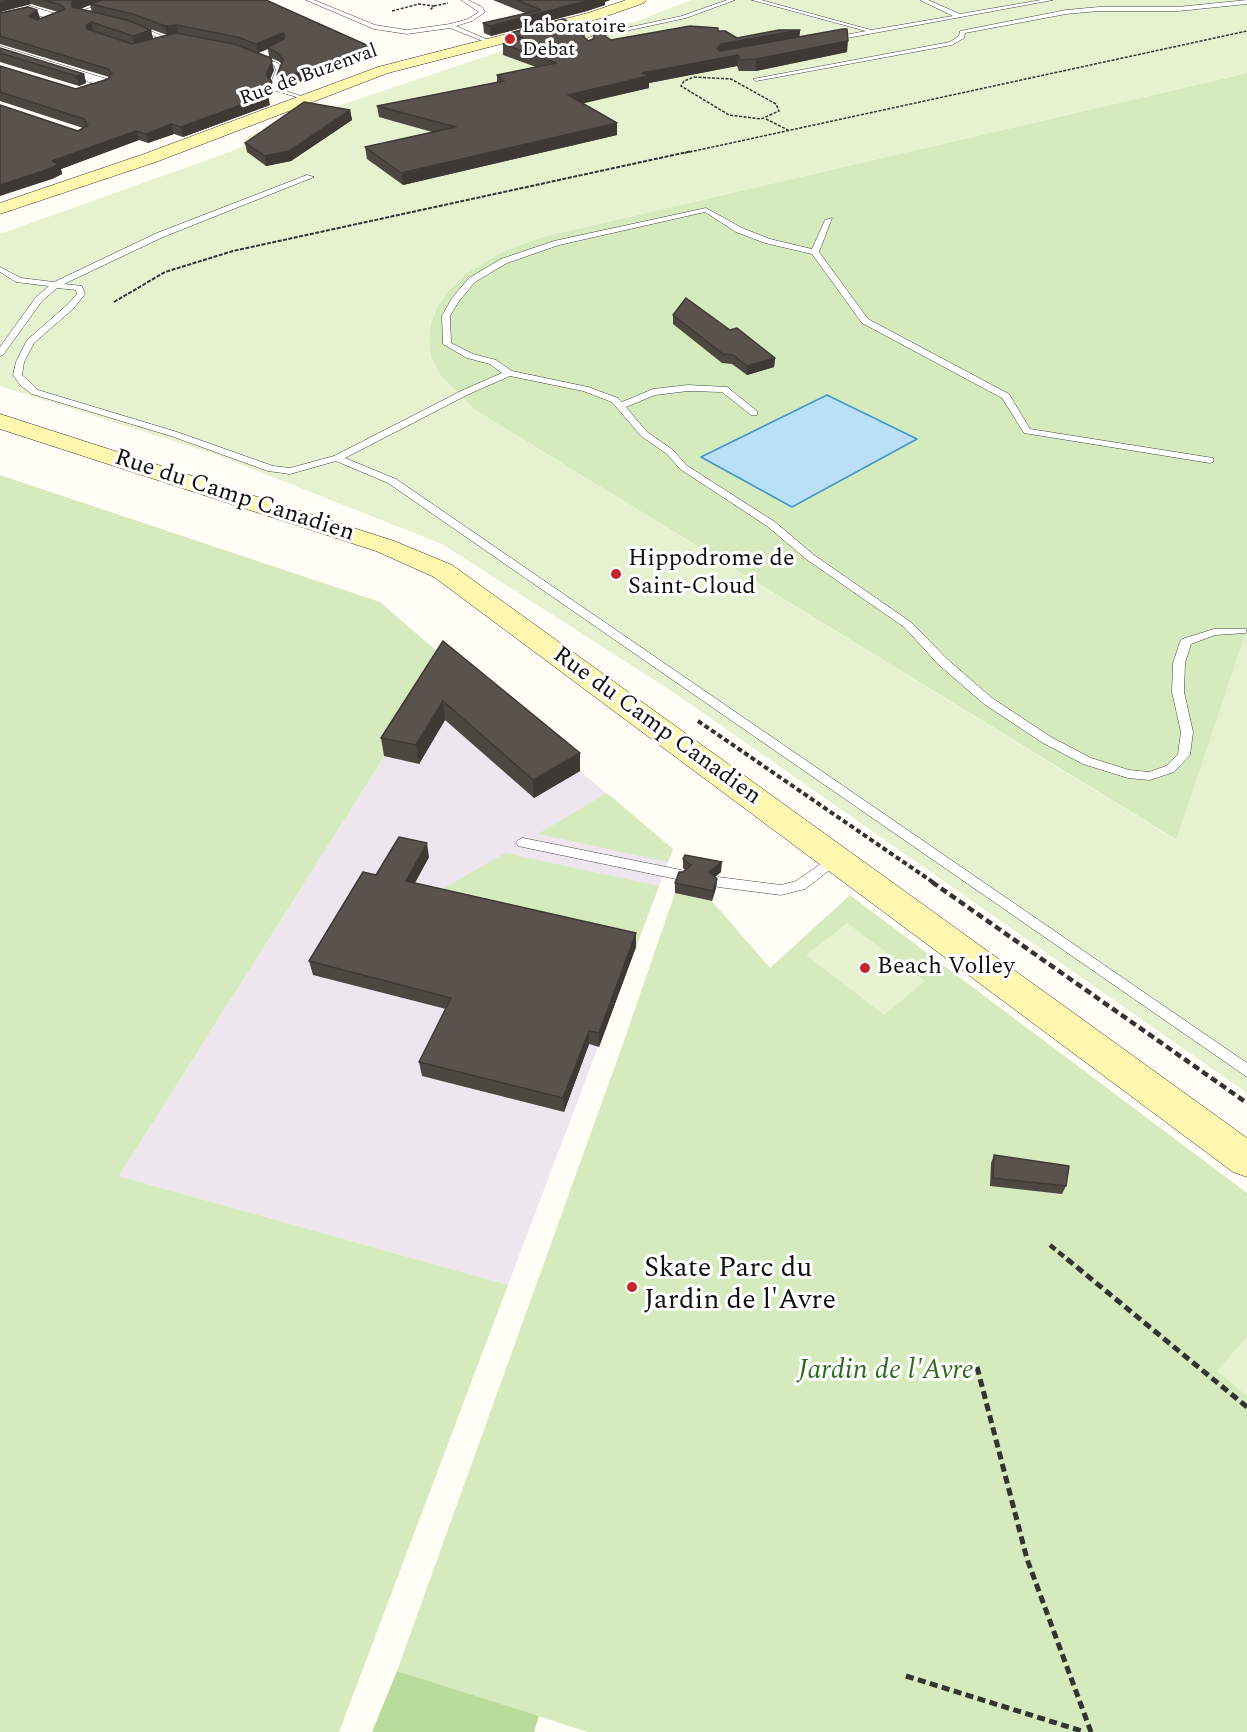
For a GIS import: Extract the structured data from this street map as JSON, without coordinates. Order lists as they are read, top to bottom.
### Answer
{
  "streets": {
    "main road": ["Rue de Buzenval", "Rue du Camp Canadien"]
  },
  "parks": ["Jardin de l'Avre"],
  "places": [
    "Laboratoire Debat",
    "Hippodrome de Saint-Cloud",
    "Beach Volley",
    "Skate Parc du Jardin de l'Avre"
  ]
}
